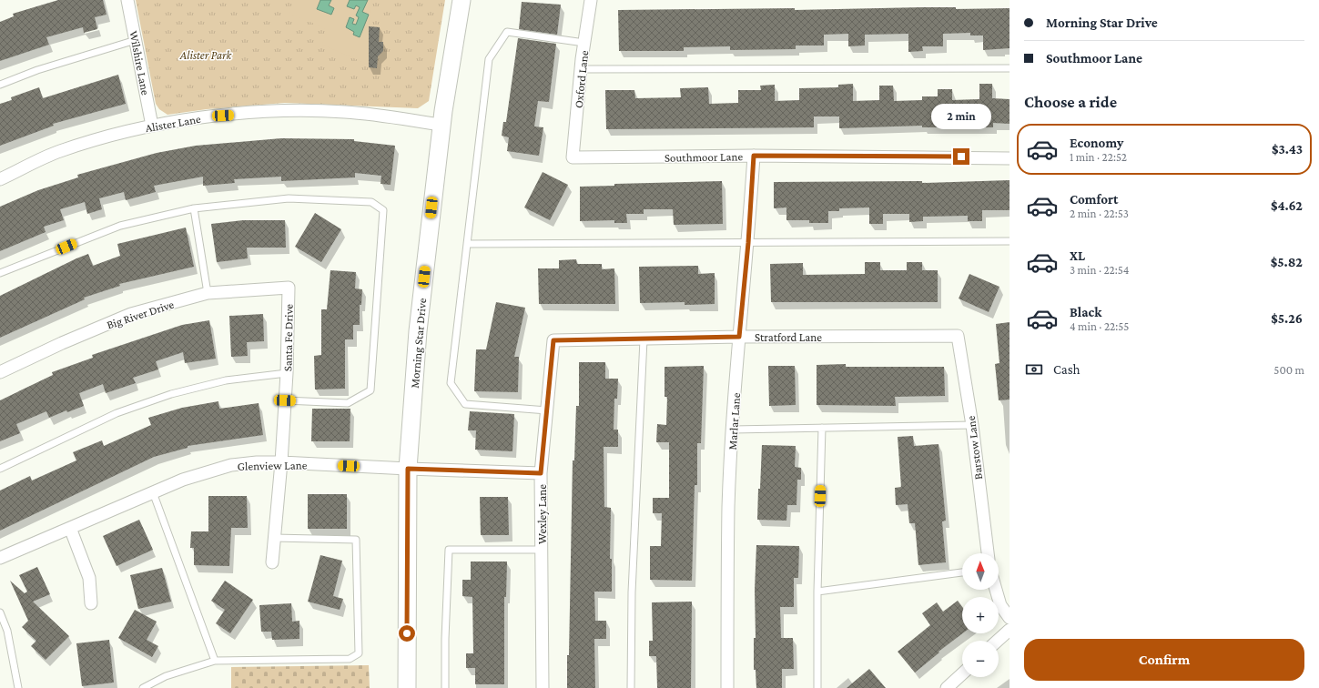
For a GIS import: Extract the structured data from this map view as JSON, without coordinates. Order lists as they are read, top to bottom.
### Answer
{
  "streets": {
    "street": [
      "Wilshire Lane",
      "Oxford Lane",
      "Alister Lane",
      "Southmoor Lane",
      "Big River Drive",
      "Stratford Lane",
      "Santa Fe Drive",
      "Morning Star Drive",
      "Marlar Lane",
      "Barstow Lane",
      "Glenview Lane",
      "Wexley Lane"
    ]
  },
  "crossings": [
    ["Wilshire Lane", "Alister Lane"],
    ["Oxford Lane", "Southmoor Lane"],
    ["Alister Lane", "Morning Star Drive"],
    ["Southmoor Lane", "Marlar Lane"],
    ["Big River Drive", "Santa Fe Drive"],
    ["Stratford Lane", "Marlar Lane"],
    ["Stratford Lane", "Barstow Lane"],
    ["Stratford Lane", "Wexley Lane"],
    ["Santa Fe Drive", "Glenview Lane"],
    ["Morning Star Drive", "Glenview Lane"],
    ["Glenview Lane", "Wexley Lane"]
  ],
  "parks": ["Alister Park"],
  "north": "top",
  "page": {
    "banner": ["Morning Star Drive", "Southmoor Lane"],
    "heading": "Choose a ride",
    "bubble": "2 min",
    "list": [
      {
        "name": "Economy",
        "note": "1 min · 22:52",
        "value": "$3.43"
      },
      {
        "name": "Comfort",
        "note": "2 min · 22:53",
        "value": "$4.62"
      },
      {
        "name": "XL",
        "note": "3 min · 22:54",
        "value": "$5.82"
      },
      {
        "name": "Black",
        "note": "4 min · 22:55",
        "value": "$5.26"
      }
    ],
    "pay": ["Cash", "500 m"],
    "map_buttons": ["+", "−"],
    "buttons": "Confirm"
  }
}
